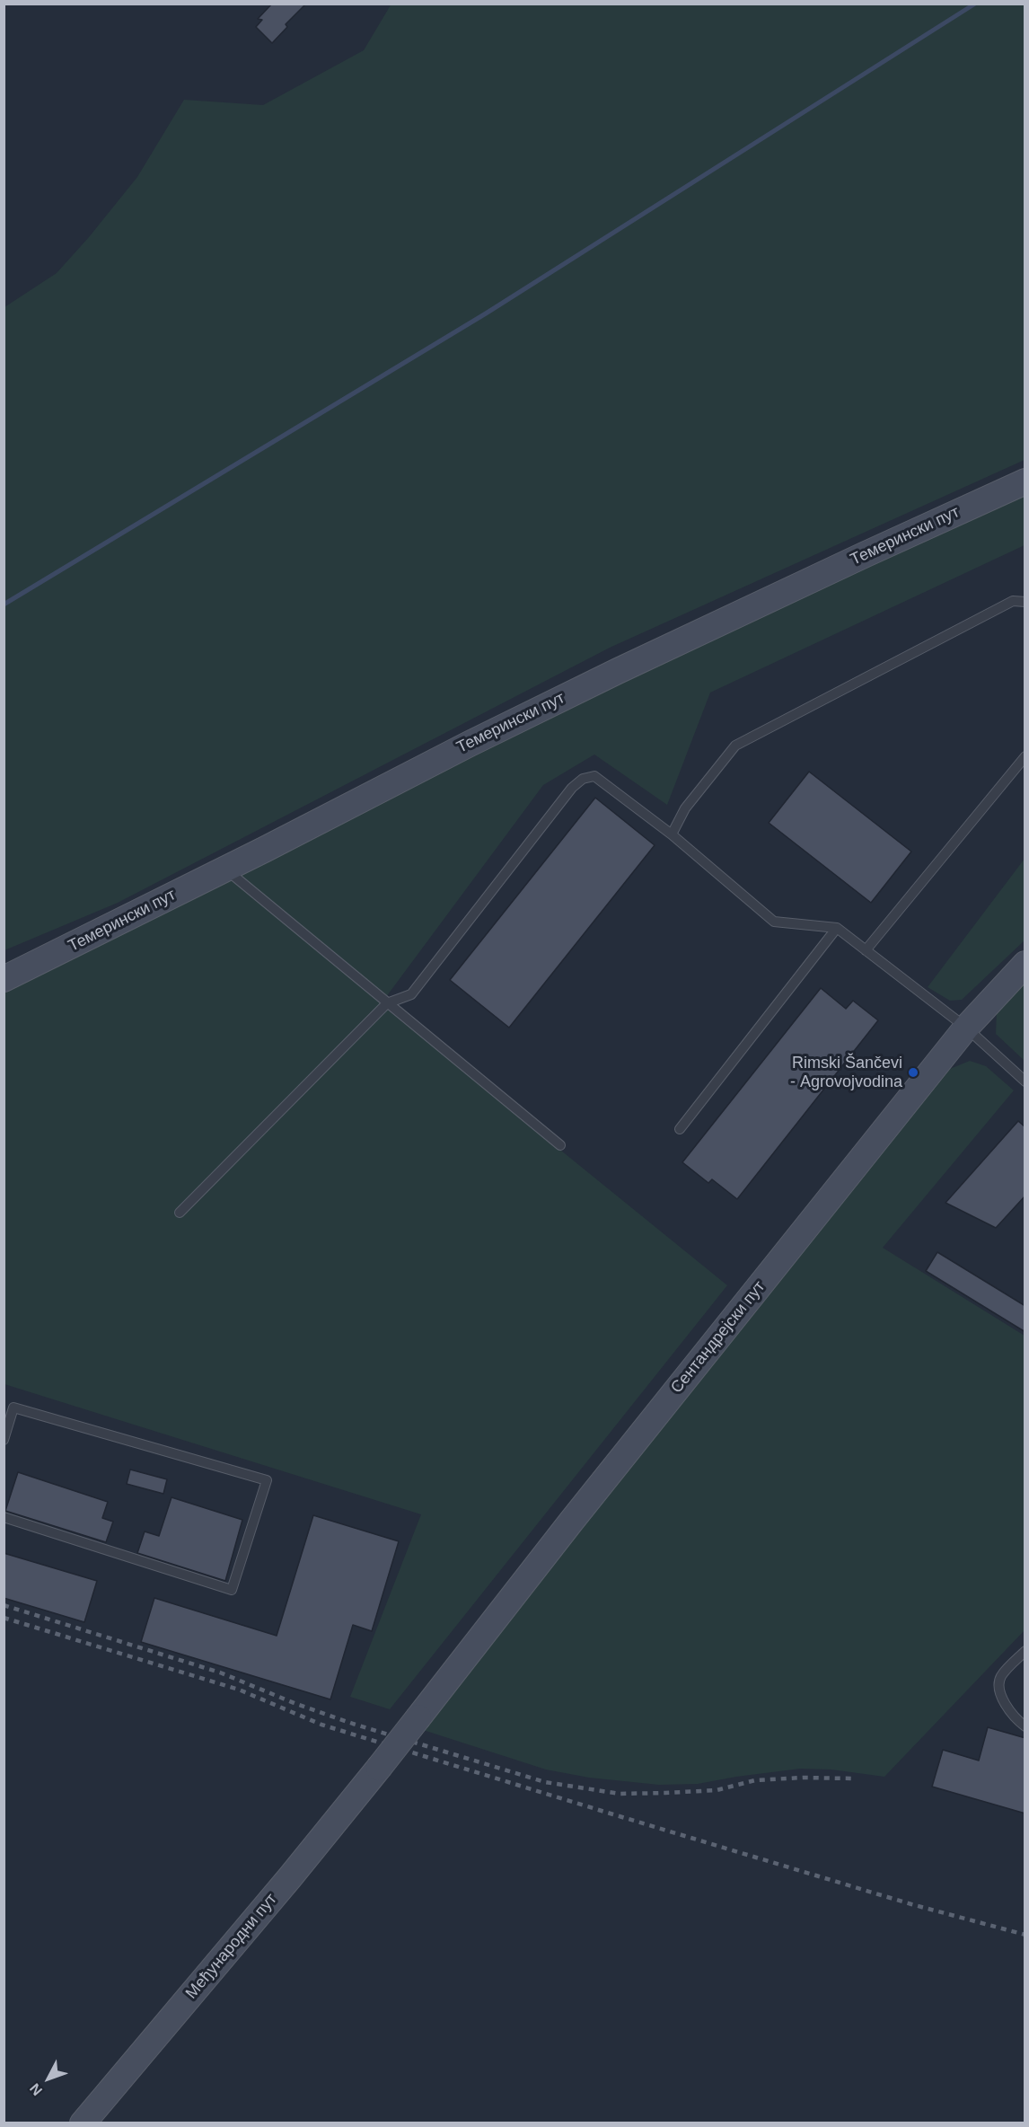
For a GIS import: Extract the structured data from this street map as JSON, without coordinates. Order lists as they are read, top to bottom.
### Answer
{
  "streets": {
    "main road": ["Темерински пут", "Сентандрејски пут", "Међународни пут"]
  },
  "crossings": [
    ["Сентандрејски пут", "Међународни пут"]
  ],
  "places": ["Rimski Šančevi - Agrovojvodina"],
  "north": "bottom left"
}
